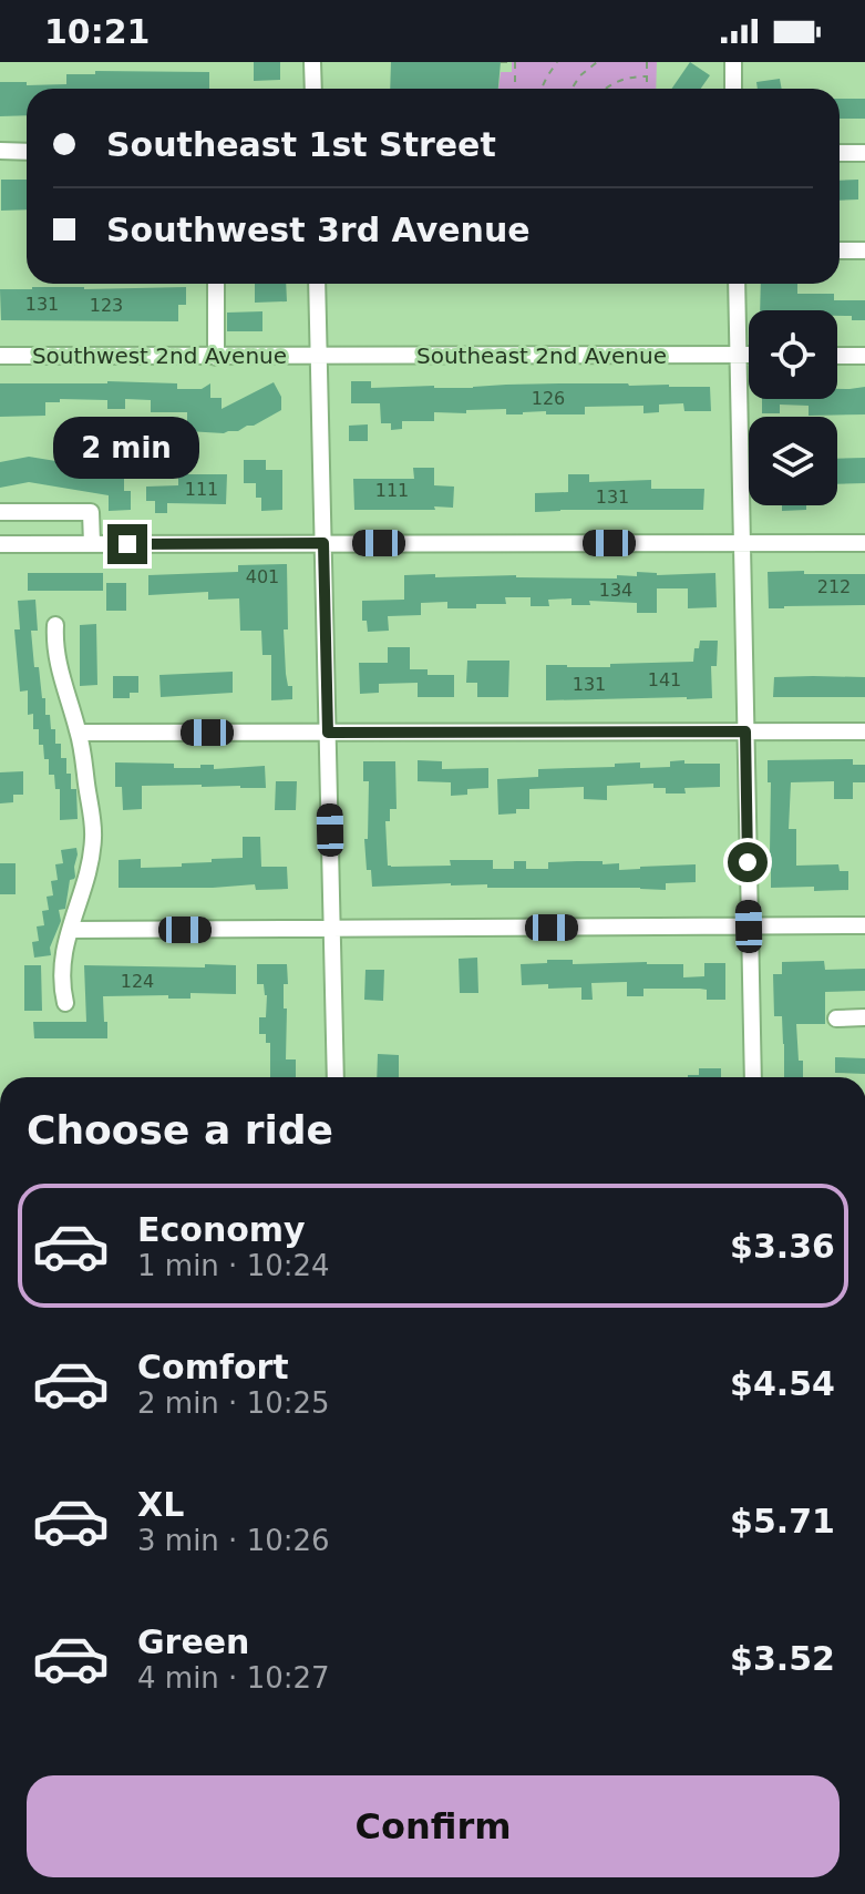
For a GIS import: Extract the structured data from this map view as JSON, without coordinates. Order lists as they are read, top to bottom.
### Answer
{
  "streets": {
    "street": ["Southwest 2nd Avenue", "Southeast 2nd Avenue"]
  },
  "crossings": [
    ["Southwest 2nd Avenue", "Southeast 2nd Avenue"]
  ],
  "house_numbers": [
    "131",
    "123",
    "126",
    "111",
    "111",
    "131",
    "401",
    "212",
    "134",
    "141",
    "131",
    "124"
  ],
  "page": {
    "status": "10:21",
    "banner": ["Southeast 1st Street", "Southwest 3rd Avenue"],
    "bubble": "2 min",
    "heading": "Choose a ride",
    "list": [
      {
        "name": "Economy",
        "note": "1 min · 10:24",
        "value": "$3.36"
      },
      {
        "name": "Comfort",
        "note": "2 min · 10:25",
        "value": "$4.54"
      },
      {
        "name": "XL",
        "note": "3 min · 10:26",
        "value": "$5.71"
      },
      {
        "name": "Green",
        "note": "4 min · 10:27",
        "value": "$3.52"
      }
    ],
    "buttons": "Confirm"
  }
}
